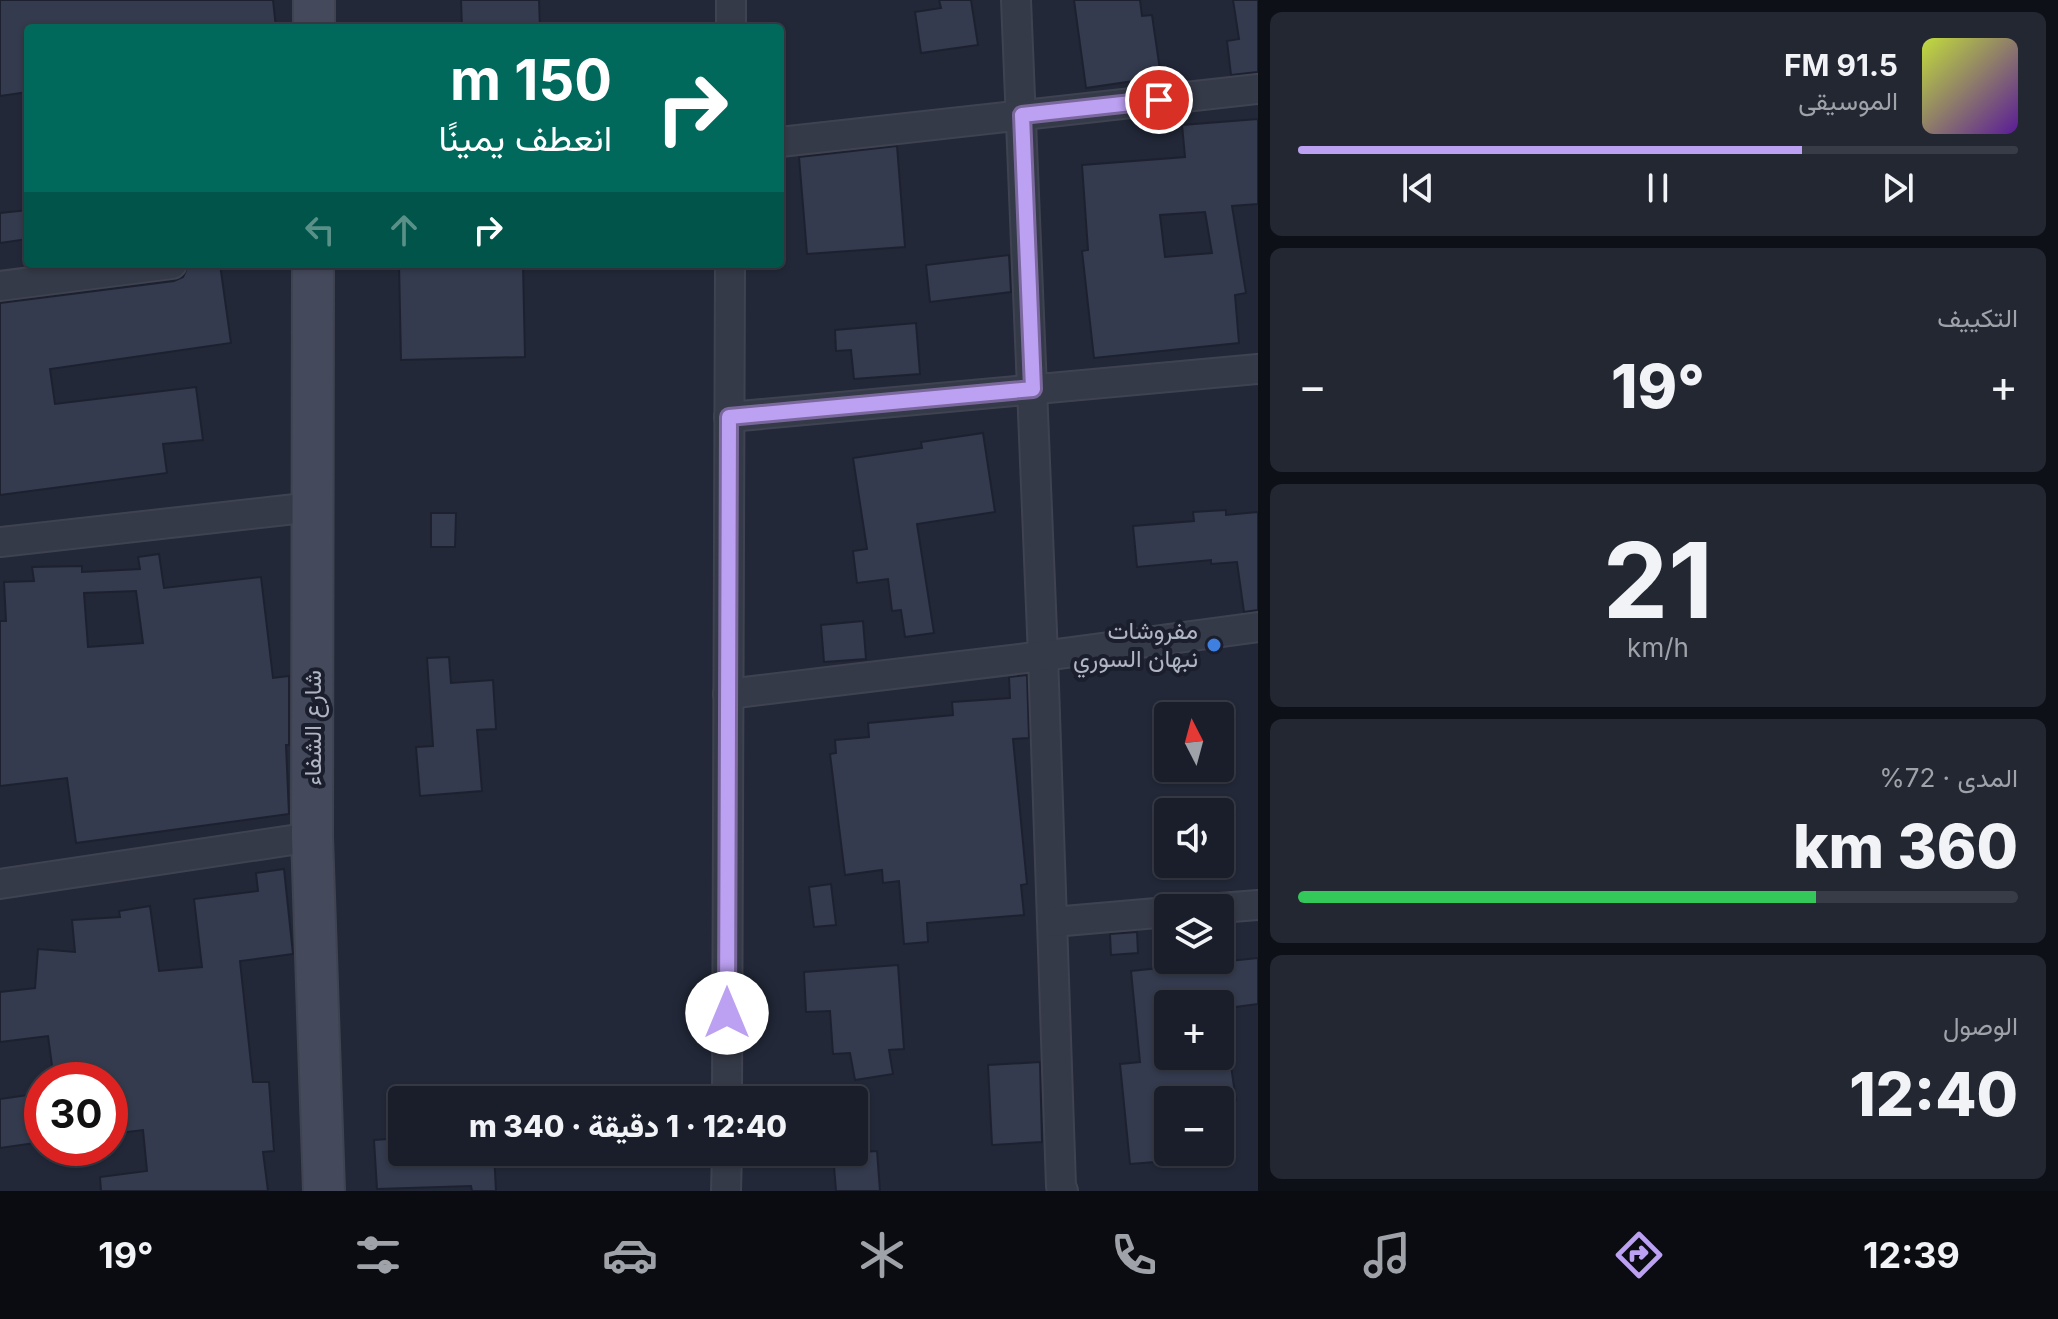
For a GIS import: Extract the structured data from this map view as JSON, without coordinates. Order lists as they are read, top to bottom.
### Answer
{
  "streets": {
    "street": ["شارع الشفاء"]
  },
  "places": ["مفروشات نبهان السوري"],
  "north": "top",
  "page": {
    "turn": ["150 m", "انعطف يمينًا"],
    "song": ["91.5 FM", "الموسيقى"],
    "tile": [
      "التكييف",
      ["21", "km/h"],
      ["المدى · 72%", "360 km"],
      ["الوصول", "12:40"]
    ],
    "heat": ["−", "19°", "+"],
    "map_buttons": ["+", "−"],
    "limit": "30",
    "trip": "12:40 · 1 دقيقة · 340 m",
    "tabs": ["12:39", "19°"]
  }
}
